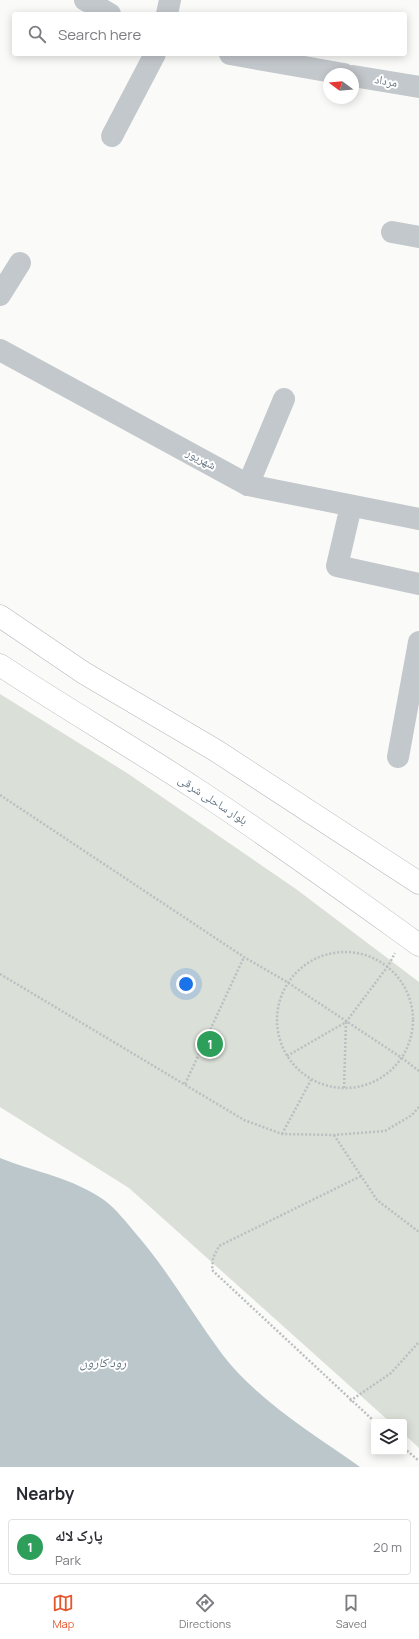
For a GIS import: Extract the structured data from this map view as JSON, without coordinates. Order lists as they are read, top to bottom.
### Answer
{
  "streets": {
    "main road": ["بلوار ساحلی شرقی"],
    "street": ["مرداد", "شهریور"]
  },
  "water": ["رود کارون"],
  "north": "left",
  "page": {
    "search": "Search here",
    "pins": "1",
    "heading": "Nearby",
    "list": [
      {
        "mark": "1",
        "name": "پارک لاله",
        "note": "Park",
        "value": "20 m"
      }
    ],
    "nav": ["Map", "Directions", "Saved"]
  }
}
